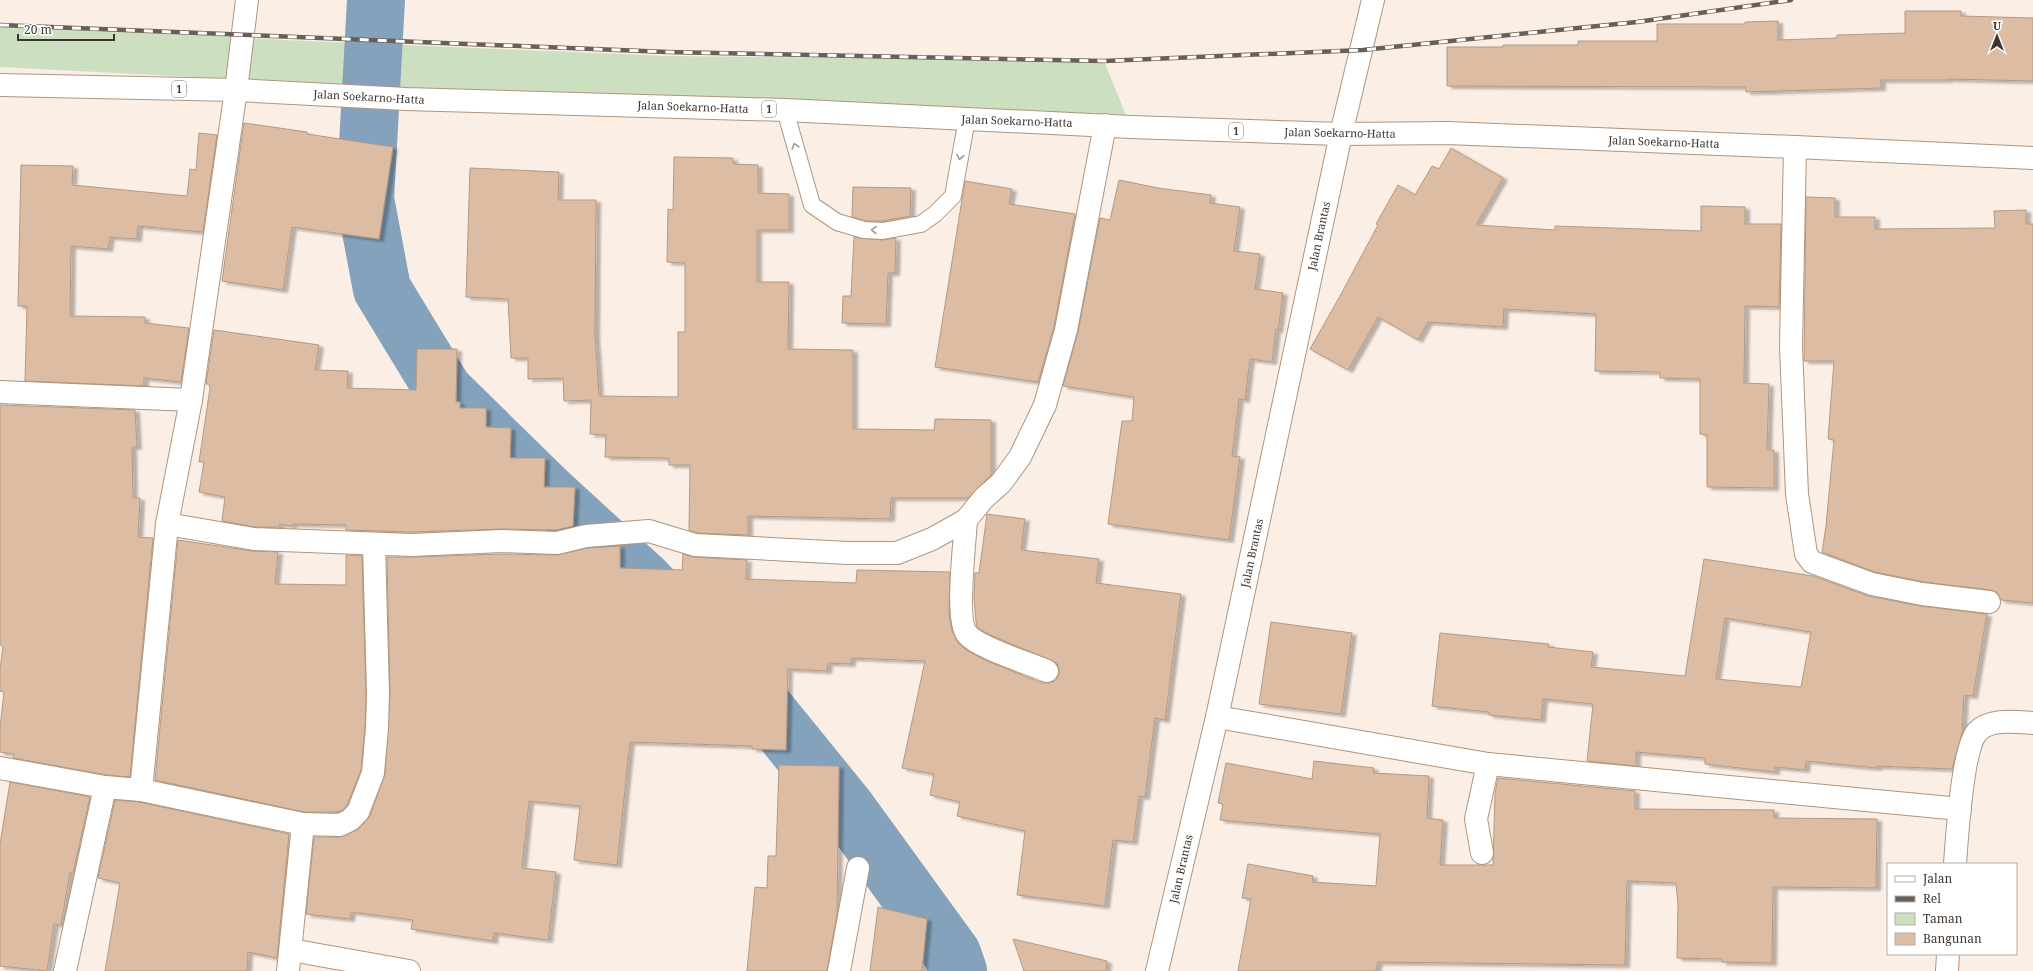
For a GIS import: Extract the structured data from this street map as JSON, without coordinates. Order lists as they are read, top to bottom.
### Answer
{
  "streets": {
    "main road": ["1", "Jalan Soekarno-Hatta", "Jalan Brantas"]
  },
  "crossings": [
    ["Jalan Soekarno-Hatta", "Jalan Brantas"]
  ],
  "legend": [
    "Jalan",
    "Rel",
    "Taman",
    "Bangunan"
  ],
  "scale_bar": "20 m",
  "north": "top"
}
